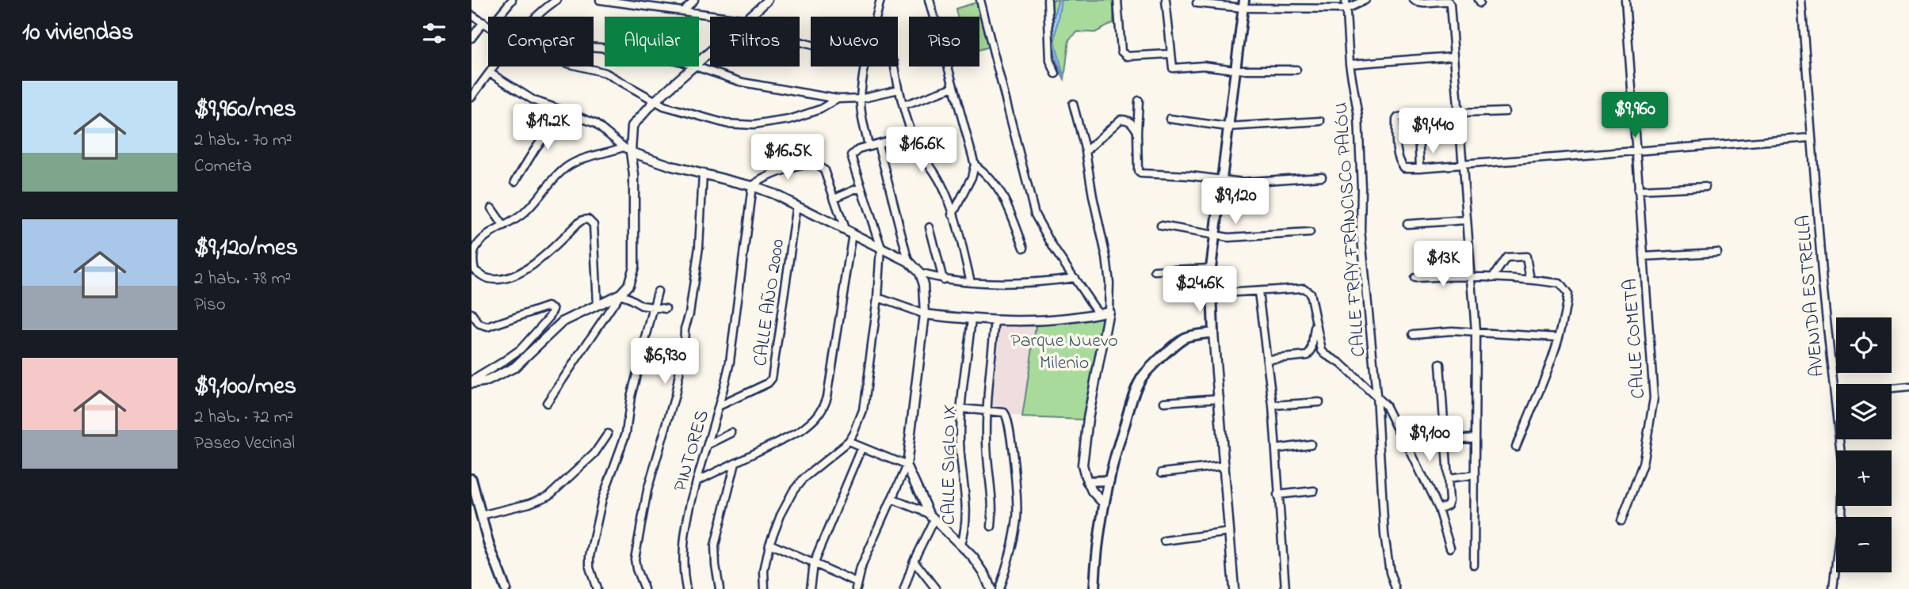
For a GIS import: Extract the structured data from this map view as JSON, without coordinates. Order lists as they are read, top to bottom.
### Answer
{
  "streets": {
    "street": [
      "CALLE FRAY FRANCISCO PALÓU",
      "AVENIDA ESTRELLA",
      "CALLE AÑO 2000",
      "CALLE COMETA",
      "PINTORES",
      "CALLE SIGLO IX"
    ]
  },
  "crossings": [
    ["CALLE AÑO 2000", "PINTORES"]
  ],
  "parks": ["Parque Nuevo Milenio"],
  "page": {
    "heading": "10 viviendas",
    "chip": [
      "Comprar",
      "Alquilar",
      "Filtros",
      "Nuevo",
      "Piso"
    ],
    "list": [
      {
        "name": "$9,960/mes",
        "note": "2 hab. · 70 m² · Cometa"
      },
      {
        "name": "$9,120/mes",
        "note": "2 hab. · 78 m² · Piso"
      },
      {
        "name": "$9,100/mes",
        "note": "2 hab. · 72 m² · Paseo Vecinal"
      }
    ],
    "price": [
      "$9,960",
      "$19.2K",
      "$9,440",
      "$16.6K",
      "$16.5K",
      "$9,120",
      "$13K",
      "$24.6K",
      "$6,930",
      "$9,100"
    ],
    "map_buttons": ["+", "−"]
  }
}
